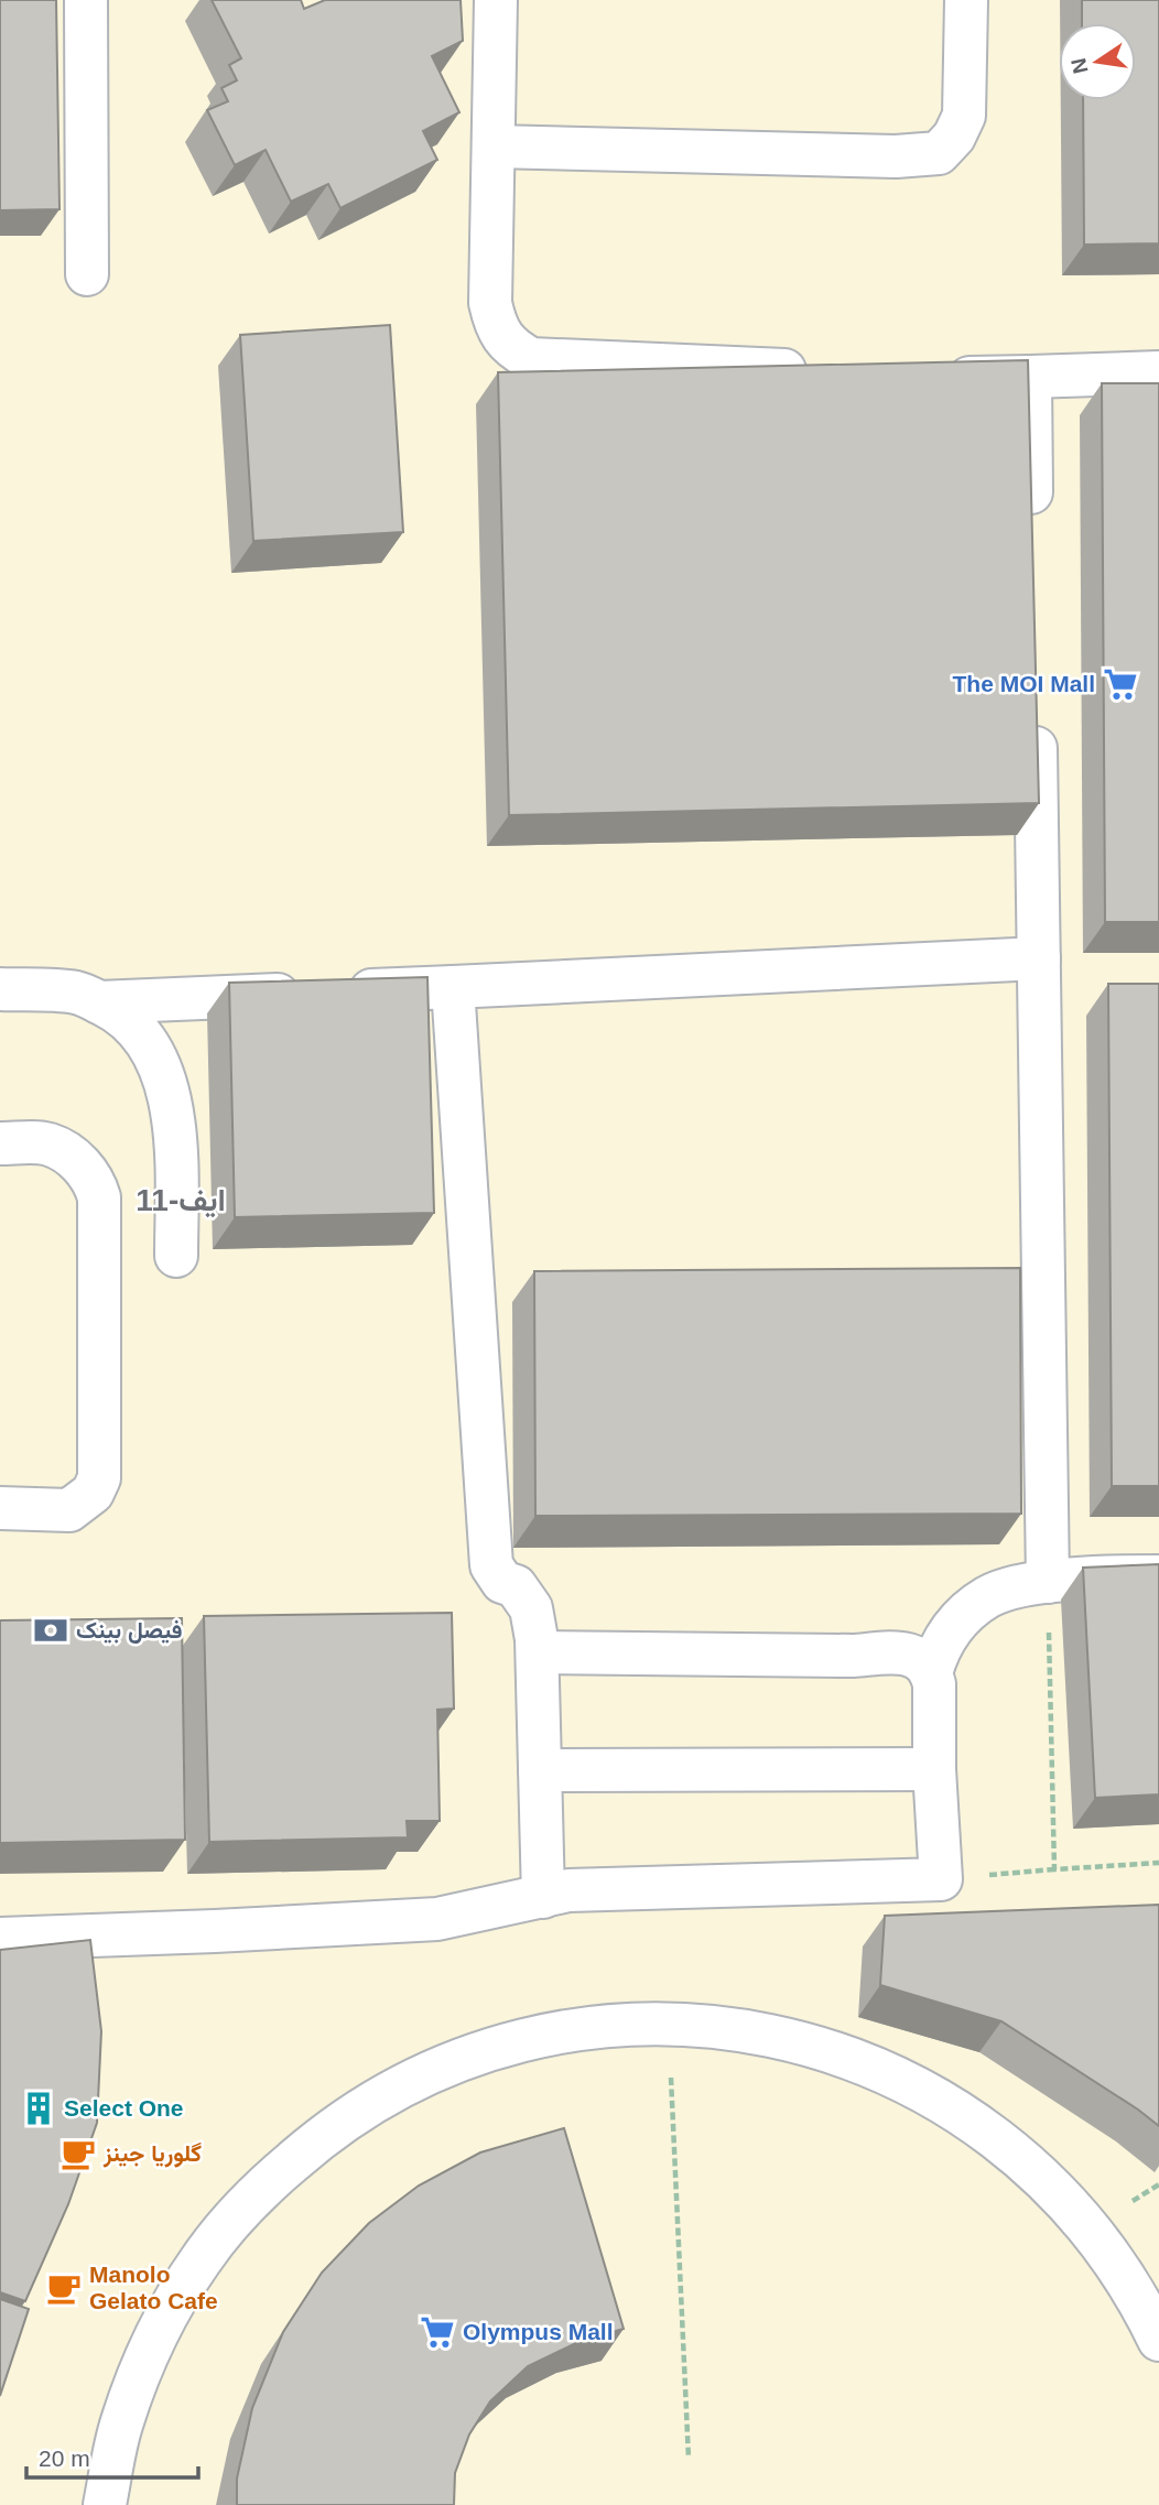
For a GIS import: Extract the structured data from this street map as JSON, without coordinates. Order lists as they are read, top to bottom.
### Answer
{
  "districts": ["ایف-11"],
  "places": {
    "supermarket": ["The MOI Mall", "Olympus Mall"],
    "bank": ["فیصل بینک"],
    "building": ["Select One"],
    "cafe": ["گلوریا جینز", "Manolo Gelato Cafe"]
  },
  "scale_bar": "20 m",
  "north": "left"
}
